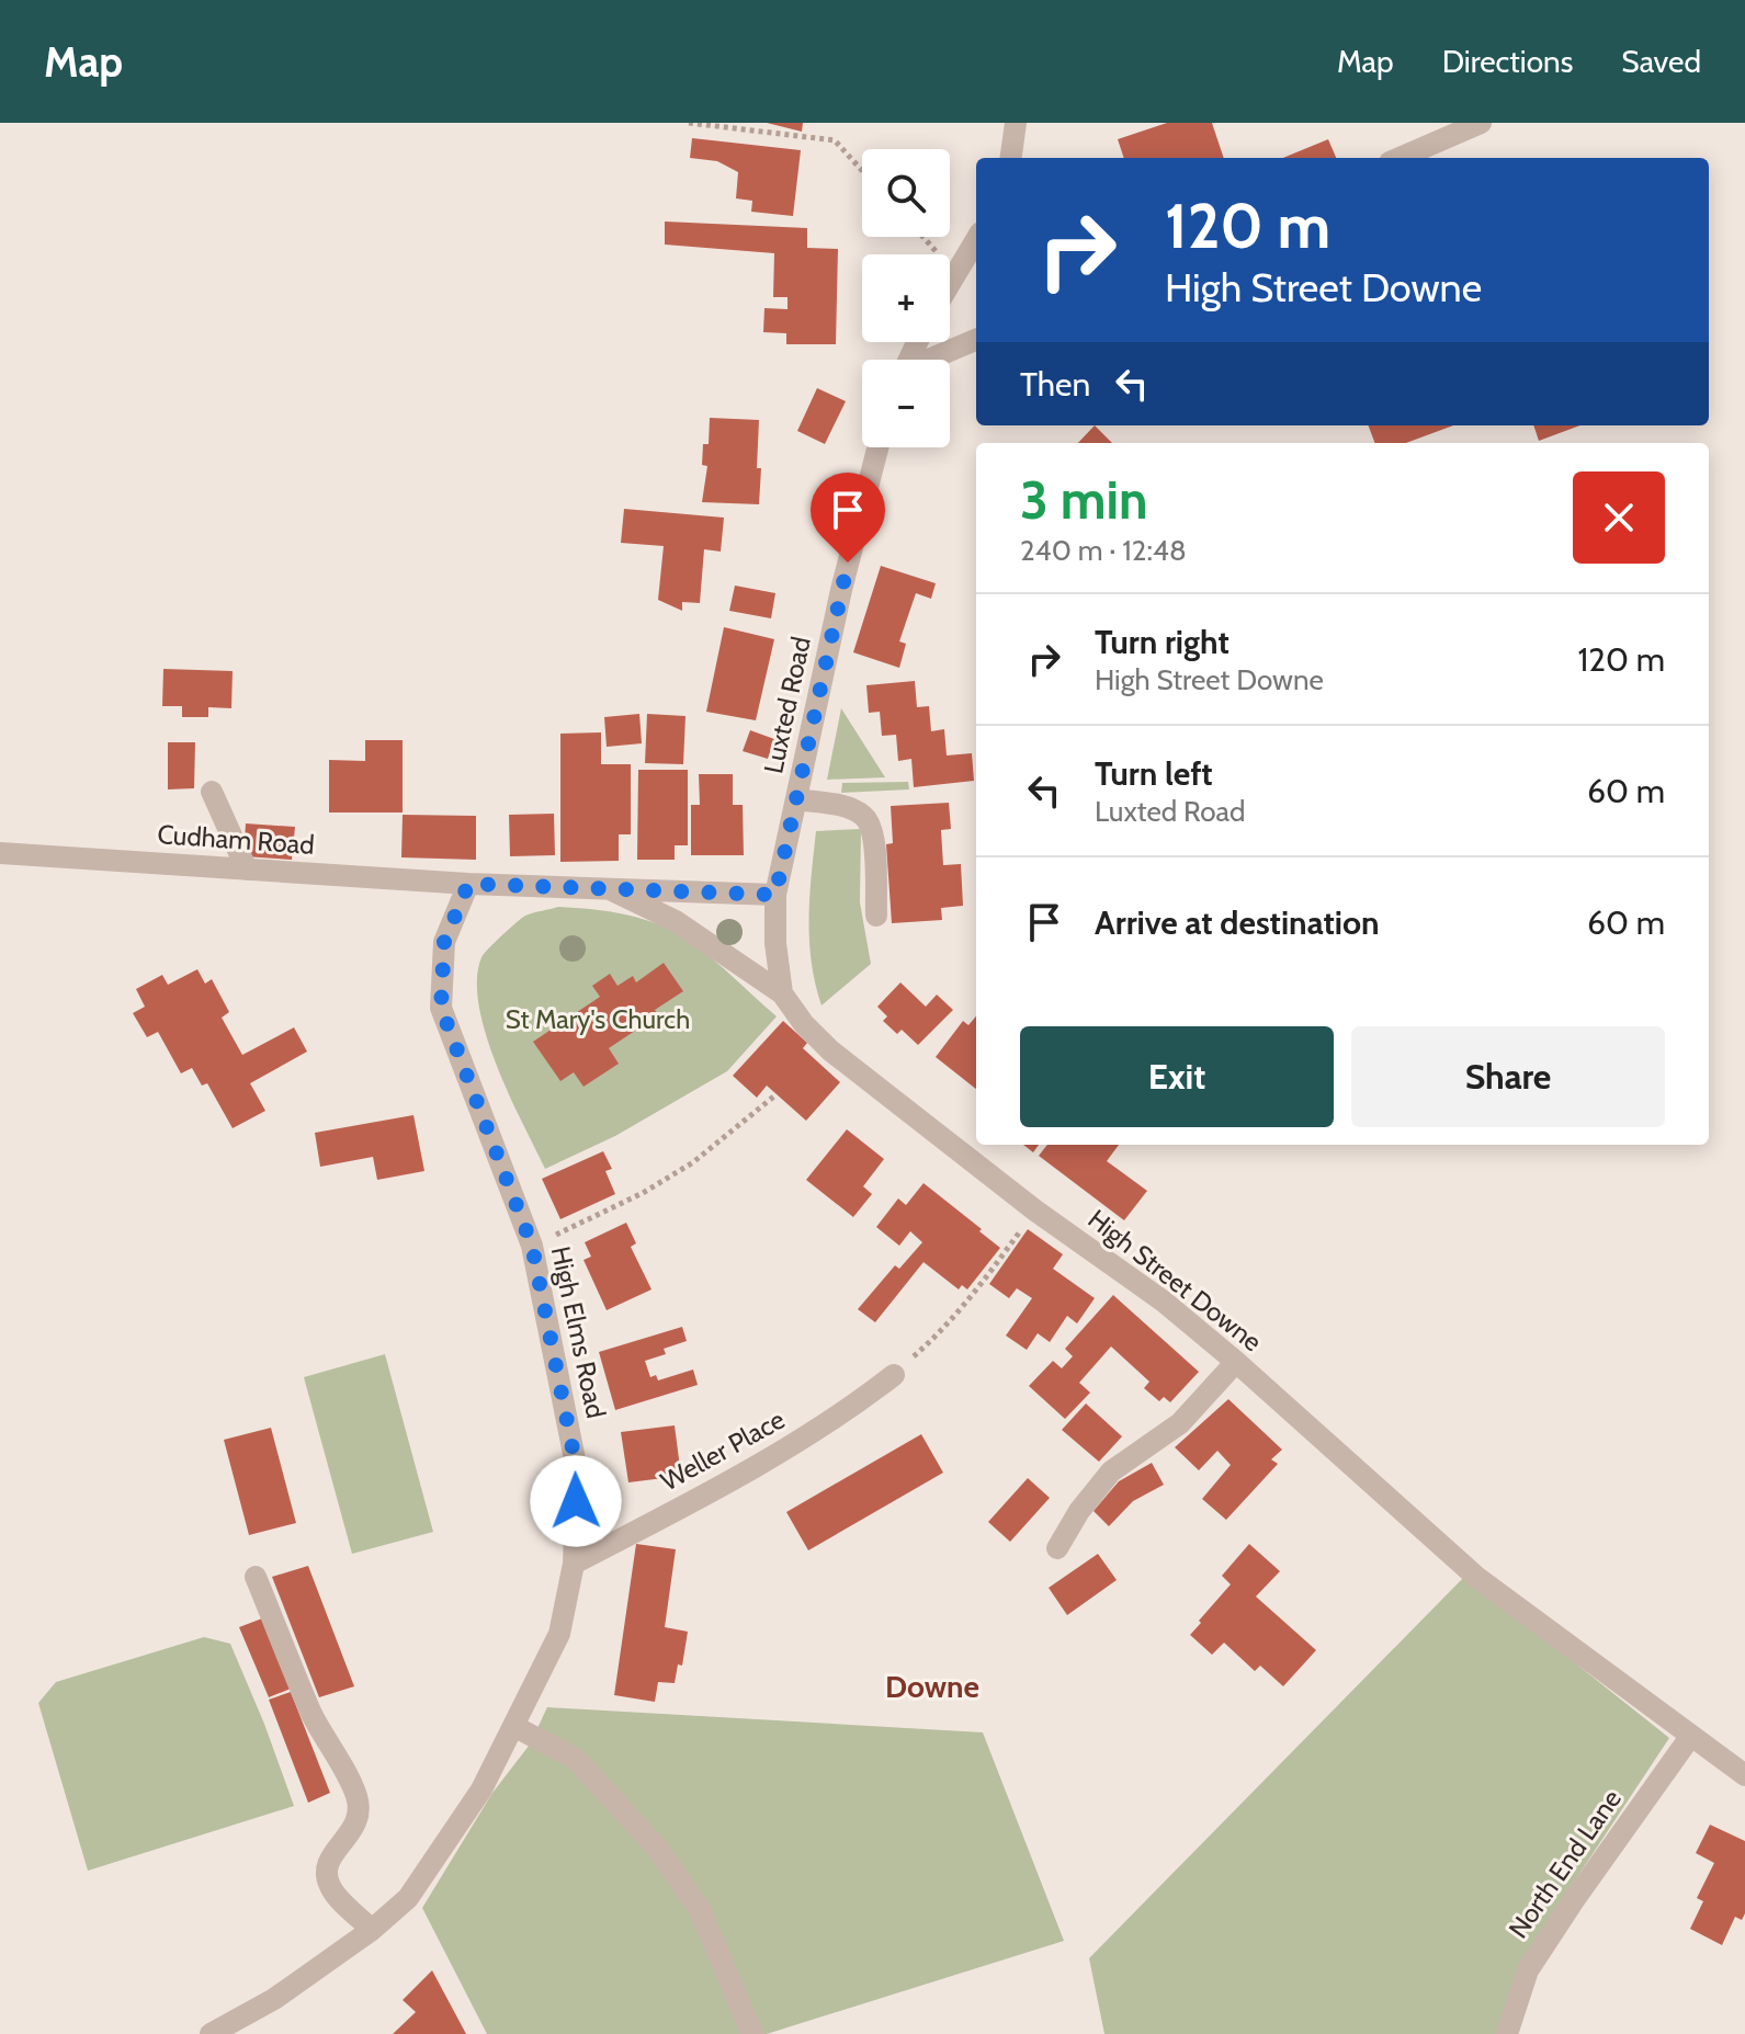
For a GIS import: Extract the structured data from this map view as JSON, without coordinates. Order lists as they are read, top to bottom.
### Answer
{
  "streets": {
    "street": [
      "Luxted Road",
      "Cudham Road",
      "High Street Downe",
      "High Elms Road",
      "Weller Place",
      "North End Lane"
    ]
  },
  "crossings": [
    ["Luxted Road", "High Street Downe"],
    ["Cudham Road", "High Street Downe"],
    ["Cudham Road", "High Elms Road"],
    ["High Street Downe", "High Elms Road"],
    ["High Street Downe", "North End Lane"],
    ["High Elms Road", "Weller Place"]
  ],
  "districts": ["Downe"],
  "parks": ["St Mary's Church"],
  "page": {
    "header": "Map",
    "nav": ["Map", "Directions", "Saved"],
    "map_buttons": ["+", "−"],
    "turn": ["120 m", "High Street Downe"],
    "then": "Then",
    "heading": ["3 min", "240 m · 12:48"],
    "list": [
      {
        "name": "Turn right",
        "note": "High Street Downe",
        "value": "120 m"
      },
      {
        "name": "Turn left",
        "note": "Luxted Road",
        "value": "60 m"
      },
      {
        "name": "Arrive at destination",
        "value": "60 m"
      }
    ],
    "buttons": ["Exit", "Share"]
  }
}
